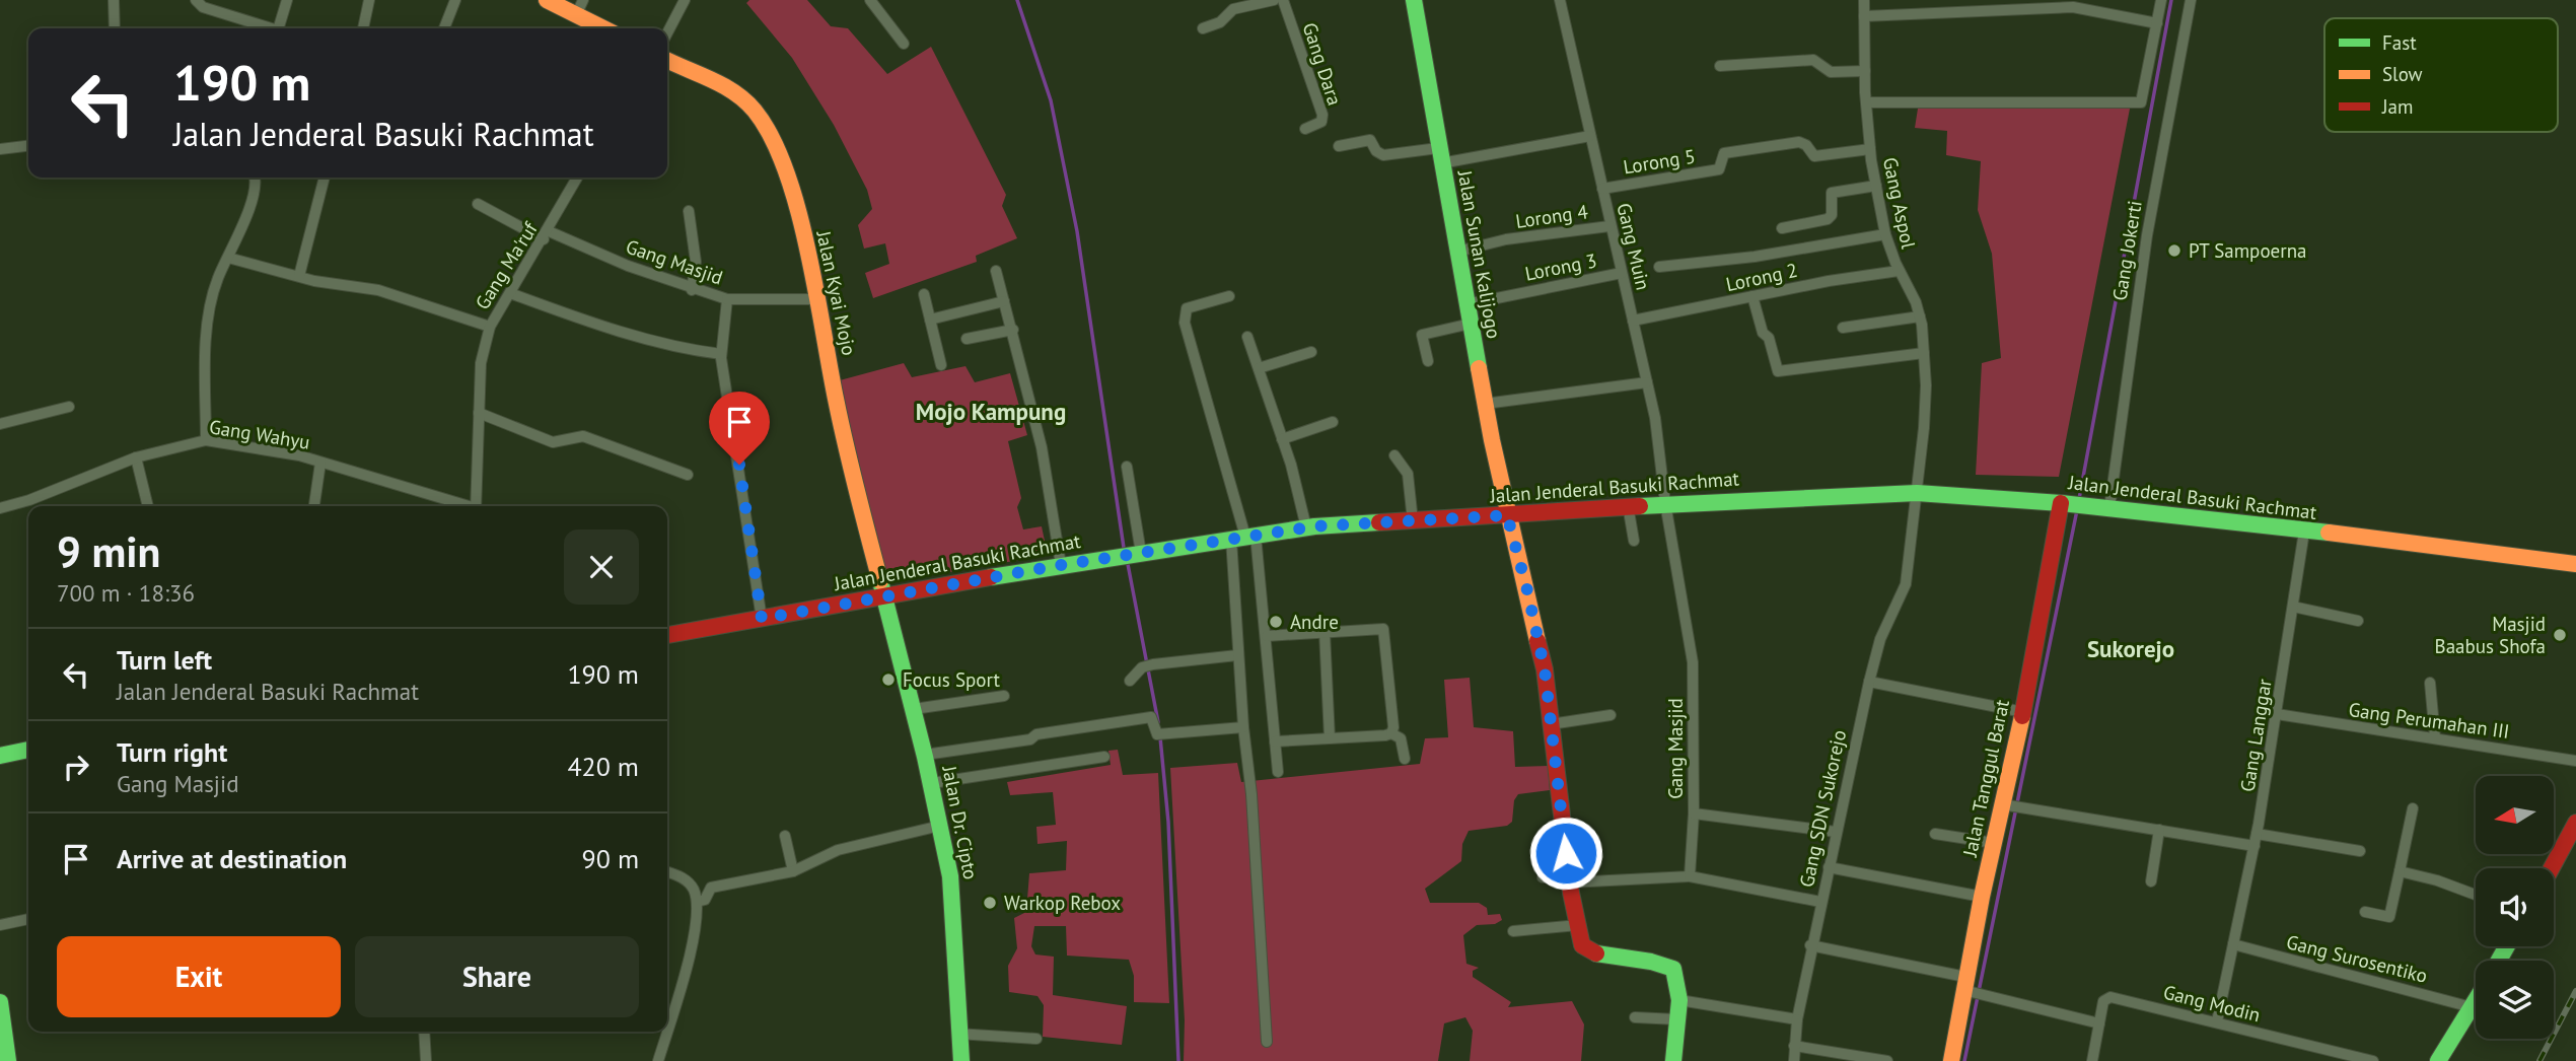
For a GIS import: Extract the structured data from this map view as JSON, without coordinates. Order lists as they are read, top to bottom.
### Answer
{
  "streets": {
    "main road": [
      "Jalan Sunan Kalijogo",
      "Jalan Kyai Mojo",
      "Jalan Jenderal Basuki Rachmat",
      "Jalan Tanggul Barat",
      "Jalan Dr. Cipto"
    ],
    "street": [
      "Gang Dara",
      "Lorong 5",
      "Gang Aspol",
      "Lorong 4",
      "Gang Muin",
      "Gang Jokerti",
      "Gang Masjid",
      "Gang Ma'ruf",
      "Lorong 3",
      "Lorong 2",
      "Gang Wahyu",
      "Gang Perumahan III",
      "Gang Langgar",
      "Gang SDN Sukorejo",
      "Gang Surosentiko",
      "Gang Modin"
    ]
  },
  "crossings": [
    ["Lorong 5", "Gang Aspol"],
    ["Lorong 5", "Gang Muin"],
    ["Gang Aspol", "Lorong 2"],
    ["Gang Aspol", "Jalan Jenderal Basuki Rachmat"],
    ["Gang Aspol", "Gang SDN Sukorejo"],
    ["Lorong 4", "Gang Muin"],
    ["Lorong 4", "Jalan Sunan Kalijogo"],
    ["Gang Muin", "Gang Masjid"],
    ["Gang Muin", "Lorong 3"],
    ["Gang Muin", "Lorong 2"],
    ["Gang Muin", "Jalan Jenderal Basuki Rachmat"],
    ["Gang Jokerti", "Jalan Jenderal Basuki Rachmat"],
    ["Jalan Sunan Kalijogo", "Lorong 3"],
    ["Jalan Sunan Kalijogo", "Jalan Jenderal Basuki Rachmat"],
    ["Gang Masjid", "Gang Ma'ruf"],
    ["Gang Masjid", "Jalan Jenderal Basuki Rachmat"],
    ["Jalan Kyai Mojo", "Jalan Jenderal Basuki Rachmat"],
    ["Jalan Kyai Mojo", "Jalan Dr. Cipto"],
    ["Jalan Jenderal Basuki Rachmat", "Gang Langgar"],
    ["Jalan Jenderal Basuki Rachmat", "Jalan Tanggul Barat"],
    ["Jalan Jenderal Basuki Rachmat", "Gang SDN Sukorejo"],
    ["Jalan Jenderal Basuki Rachmat", "Jalan Dr. Cipto"],
    ["Gang Perumahan III", "Gang Langgar"],
    ["Gang Langgar", "Gang Surosentiko"],
    ["Gang Langgar", "Gang Modin"]
  ],
  "districts": ["Mojo Kampung", "Sukorejo"],
  "places": [
    "PT Sampoerna",
    "Andre",
    "Masjid Baabus Shofa",
    "Focus Sport",
    "Warkop Rebox"
  ],
  "legend": ["Fast", "Slow", "Jam"],
  "north": "left",
  "page": {
    "turn": ["190 m", "Jalan Jenderal Basuki Rachmat"],
    "heading": ["9 min", "700 m · 18:36"],
    "list": [
      {
        "name": "Turn left",
        "note": "Jalan Jenderal Basuki Rachmat",
        "value": "190 m"
      },
      {
        "name": "Turn right",
        "note": "Gang Masjid",
        "value": "420 m"
      },
      {
        "name": "Arrive at destination",
        "value": "90 m"
      }
    ],
    "buttons": ["Exit", "Share"]
  }
}
